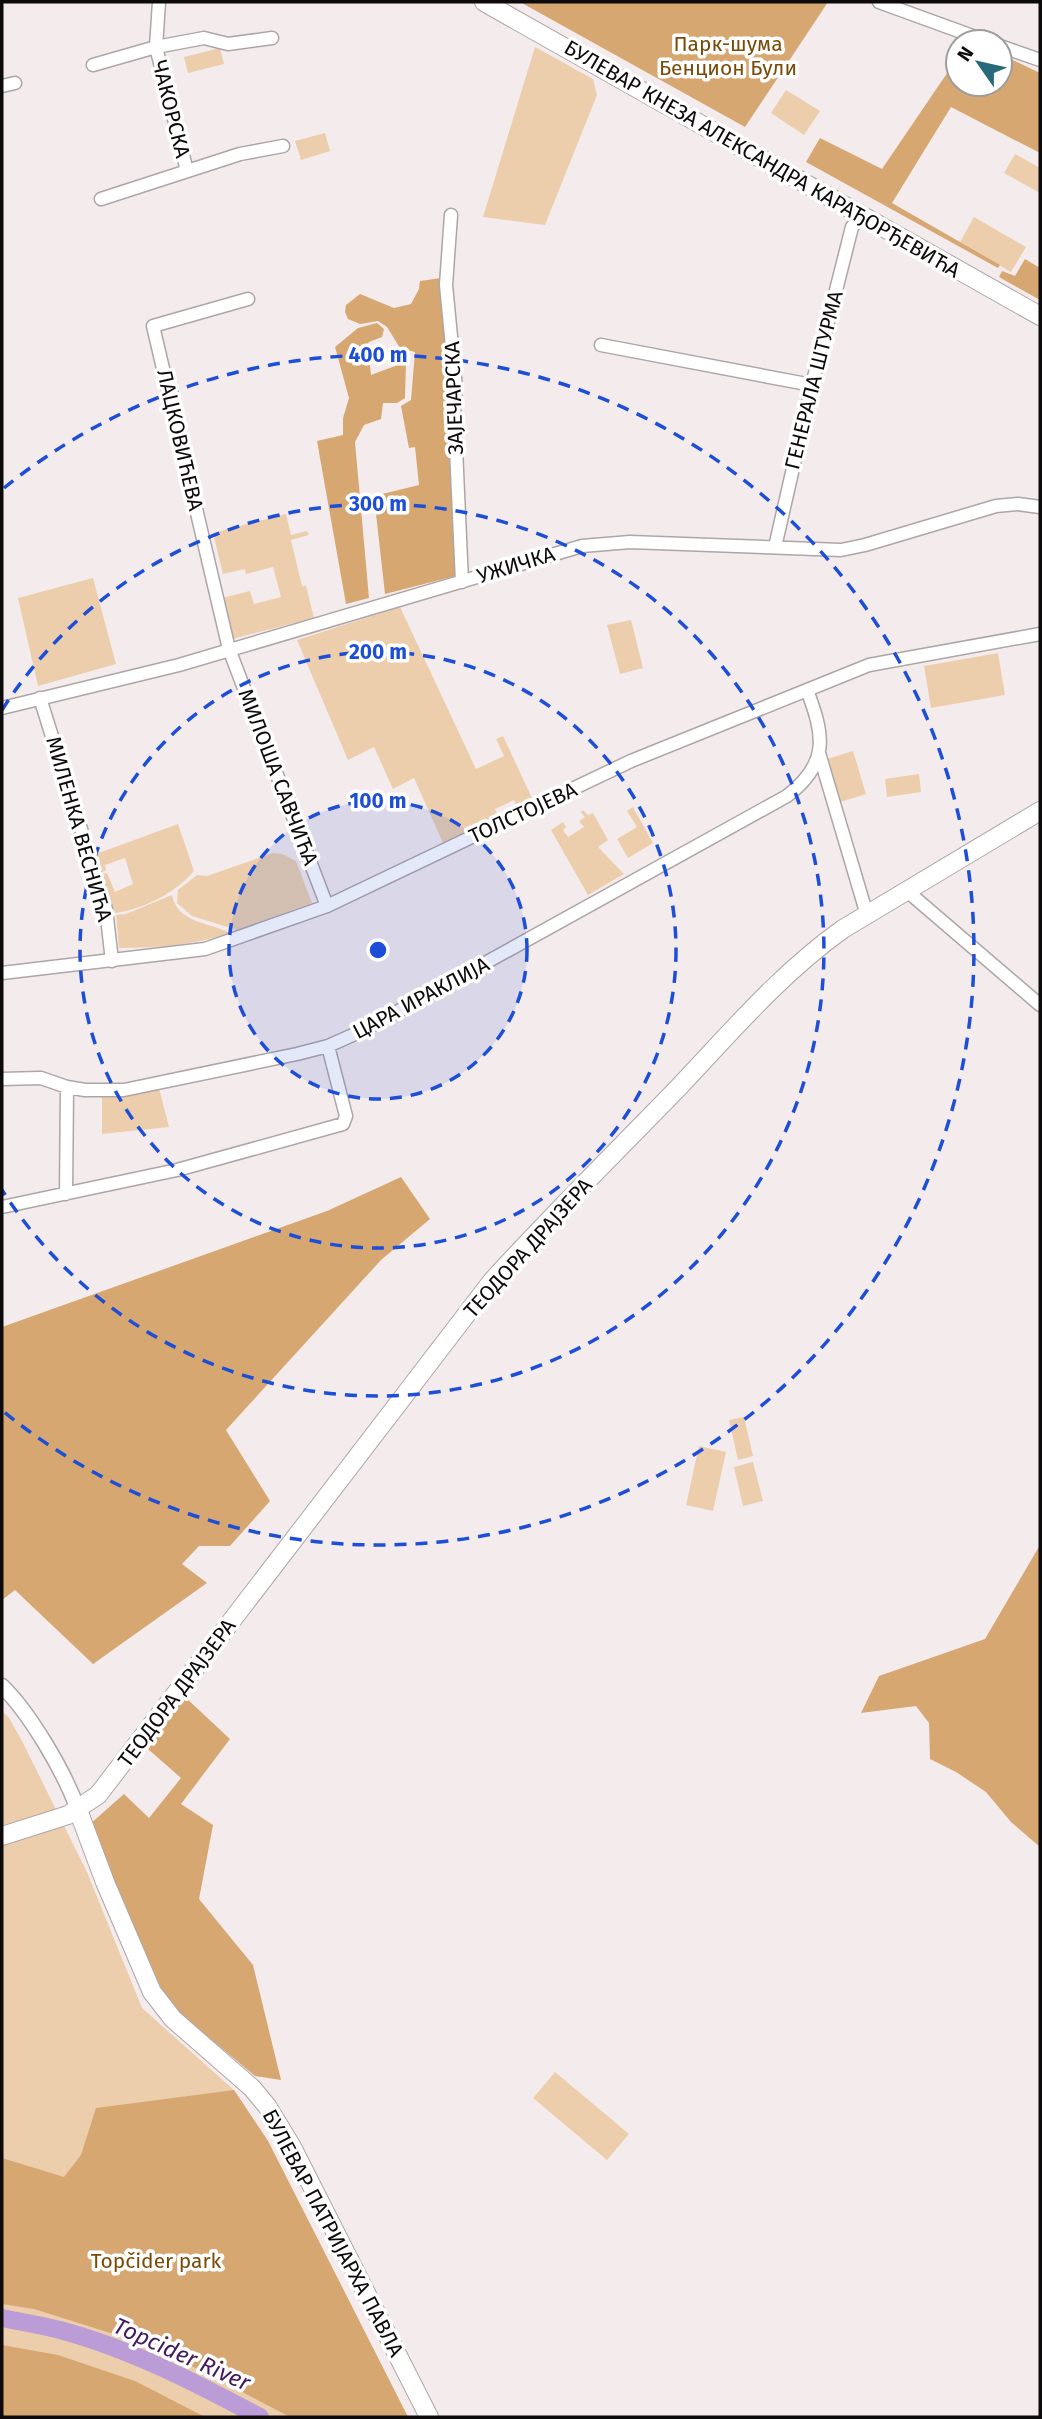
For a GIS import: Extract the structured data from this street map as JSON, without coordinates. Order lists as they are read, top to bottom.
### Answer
{
  "streets": {
    "main road": ["БУЛЕВАР КНЕЗА АЛЕКСАНДРА КАРАЂОРЂЕВИЋА", "ТЕОДОРА ДРАЈЗЕРА", "БУЛЕВАР ПАТРИЈАРХА ПАВЛА"],
    "street": [
      "ЧАКОРСКА",
      "ГЕНЕРАЛА ШТУРМА",
      "ЗАЈЕЧАРСКА",
      "ЛАЦКОВИЋЕВА",
      "УЖИЧКА",
      "МИЛОША САВЧИЋА",
      "ТОЛСТОЈЕВА",
      "МИЛЕНКА ВЕСНИЋА",
      "ЦАРА ИРАКЛИЈА"
    ]
  },
  "crossings": [
    ["БУЛЕВАР КНЕЗА АЛЕКСАНДРА КАРАЂОРЂЕВИЋА", "ГЕНЕРАЛА ШТУРМА"],
    ["ГЕНЕРАЛА ШТУРМА", "УЖИЧКА"],
    ["ЗАЈЕЧАРСКА", "УЖИЧКА"],
    ["ЛАЦКОВИЋЕВА", "УЖИЧКА"],
    ["ЛАЦКОВИЋЕВА", "МИЛОША САВЧИЋА"],
    ["УЖИЧКА", "МИЛОША САВЧИЋА"],
    ["УЖИЧКА", "МИЛЕНКА ВЕСНИЋА"],
    ["МИЛОША САВЧИЋА", "ТОЛСТОЈЕВА"],
    ["ТОЛСТОЈЕВА", "МИЛЕНКА ВЕСНИЋА"],
    ["ТЕОДОРА ДРАЈЗЕРА", "БУЛЕВАР ПАТРИЈАРХА ПАВЛА"]
  ],
  "water": ["Topcider River"],
  "parks": ["Парк-шума Бенцион Були", "Topčider park"],
  "north": "top left",
  "rings": [
    "400 m",
    "300 m",
    "200 m",
    "100 m"
  ]
}
